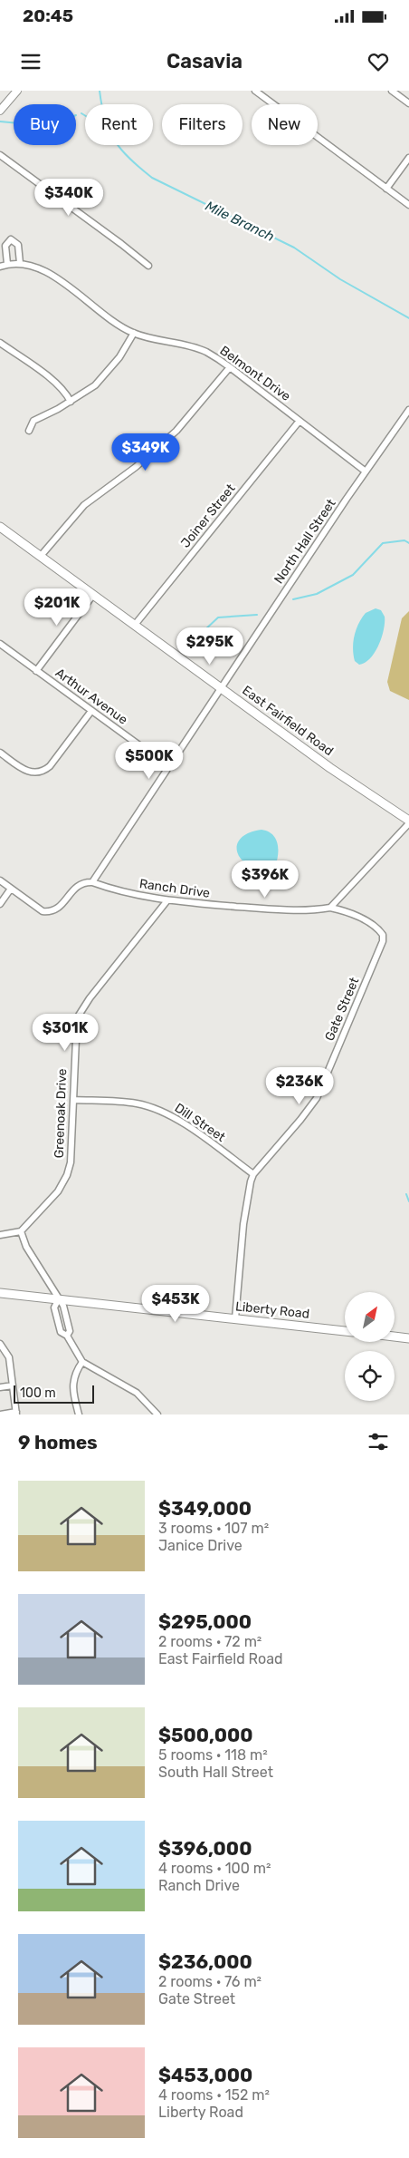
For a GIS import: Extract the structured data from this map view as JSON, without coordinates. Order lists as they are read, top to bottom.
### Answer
{
  "streets": {
    "main road": ["East Fairfield Road", "Liberty Road"],
    "street": [
      "Belmont Drive",
      "Joiner Street",
      "North Hall Street",
      "Arthur Avenue",
      "Ranch Drive",
      "Gate Street",
      "Greenoak Drive",
      "Dill Street"
    ]
  },
  "crossings": [
    ["Belmont Drive", "Joiner Street"],
    ["Belmont Drive", "North Hall Street"],
    ["Joiner Street", "East Fairfield Road"],
    ["North Hall Street", "Arthur Avenue"],
    ["North Hall Street", "East Fairfield Road"],
    ["North Hall Street", "Ranch Drive"],
    ["Ranch Drive", "Gate Street"],
    ["Ranch Drive", "Greenoak Drive"],
    ["Gate Street", "Dill Street"],
    ["Gate Street", "Liberty Road"],
    ["Greenoak Drive", "Dill Street"]
  ],
  "water": ["Mile Branch"],
  "scale_bar": "100 m",
  "north": "top right",
  "page": {
    "status": "20:45",
    "header": "Casavia",
    "chip": [
      "Buy",
      "Rent",
      "Filters",
      "New"
    ],
    "price": [
      "$340K",
      "$349K",
      "$201K",
      "$295K",
      "$500K",
      "$396K",
      "$301K",
      "$236K",
      "$453K"
    ],
    "scale": "100 m",
    "heading": "9 homes",
    "list": [
      {
        "name": "$349,000",
        "note": "3 rooms · 107 m² · Janice Drive"
      },
      {
        "name": "$295,000",
        "note": "2 rooms · 72 m² · East Fairfield Road"
      },
      {
        "name": "$500,000",
        "note": "5 rooms · 118 m² · South Hall Street"
      },
      {
        "name": "$396,000",
        "note": "4 rooms · 100 m² · Ranch Drive"
      },
      {
        "name": "$236,000",
        "note": "2 rooms · 76 m² · Gate Street"
      },
      {
        "name": "$453,000",
        "note": "4 rooms · 152 m² · Liberty Road"
      }
    ]
  }
}
